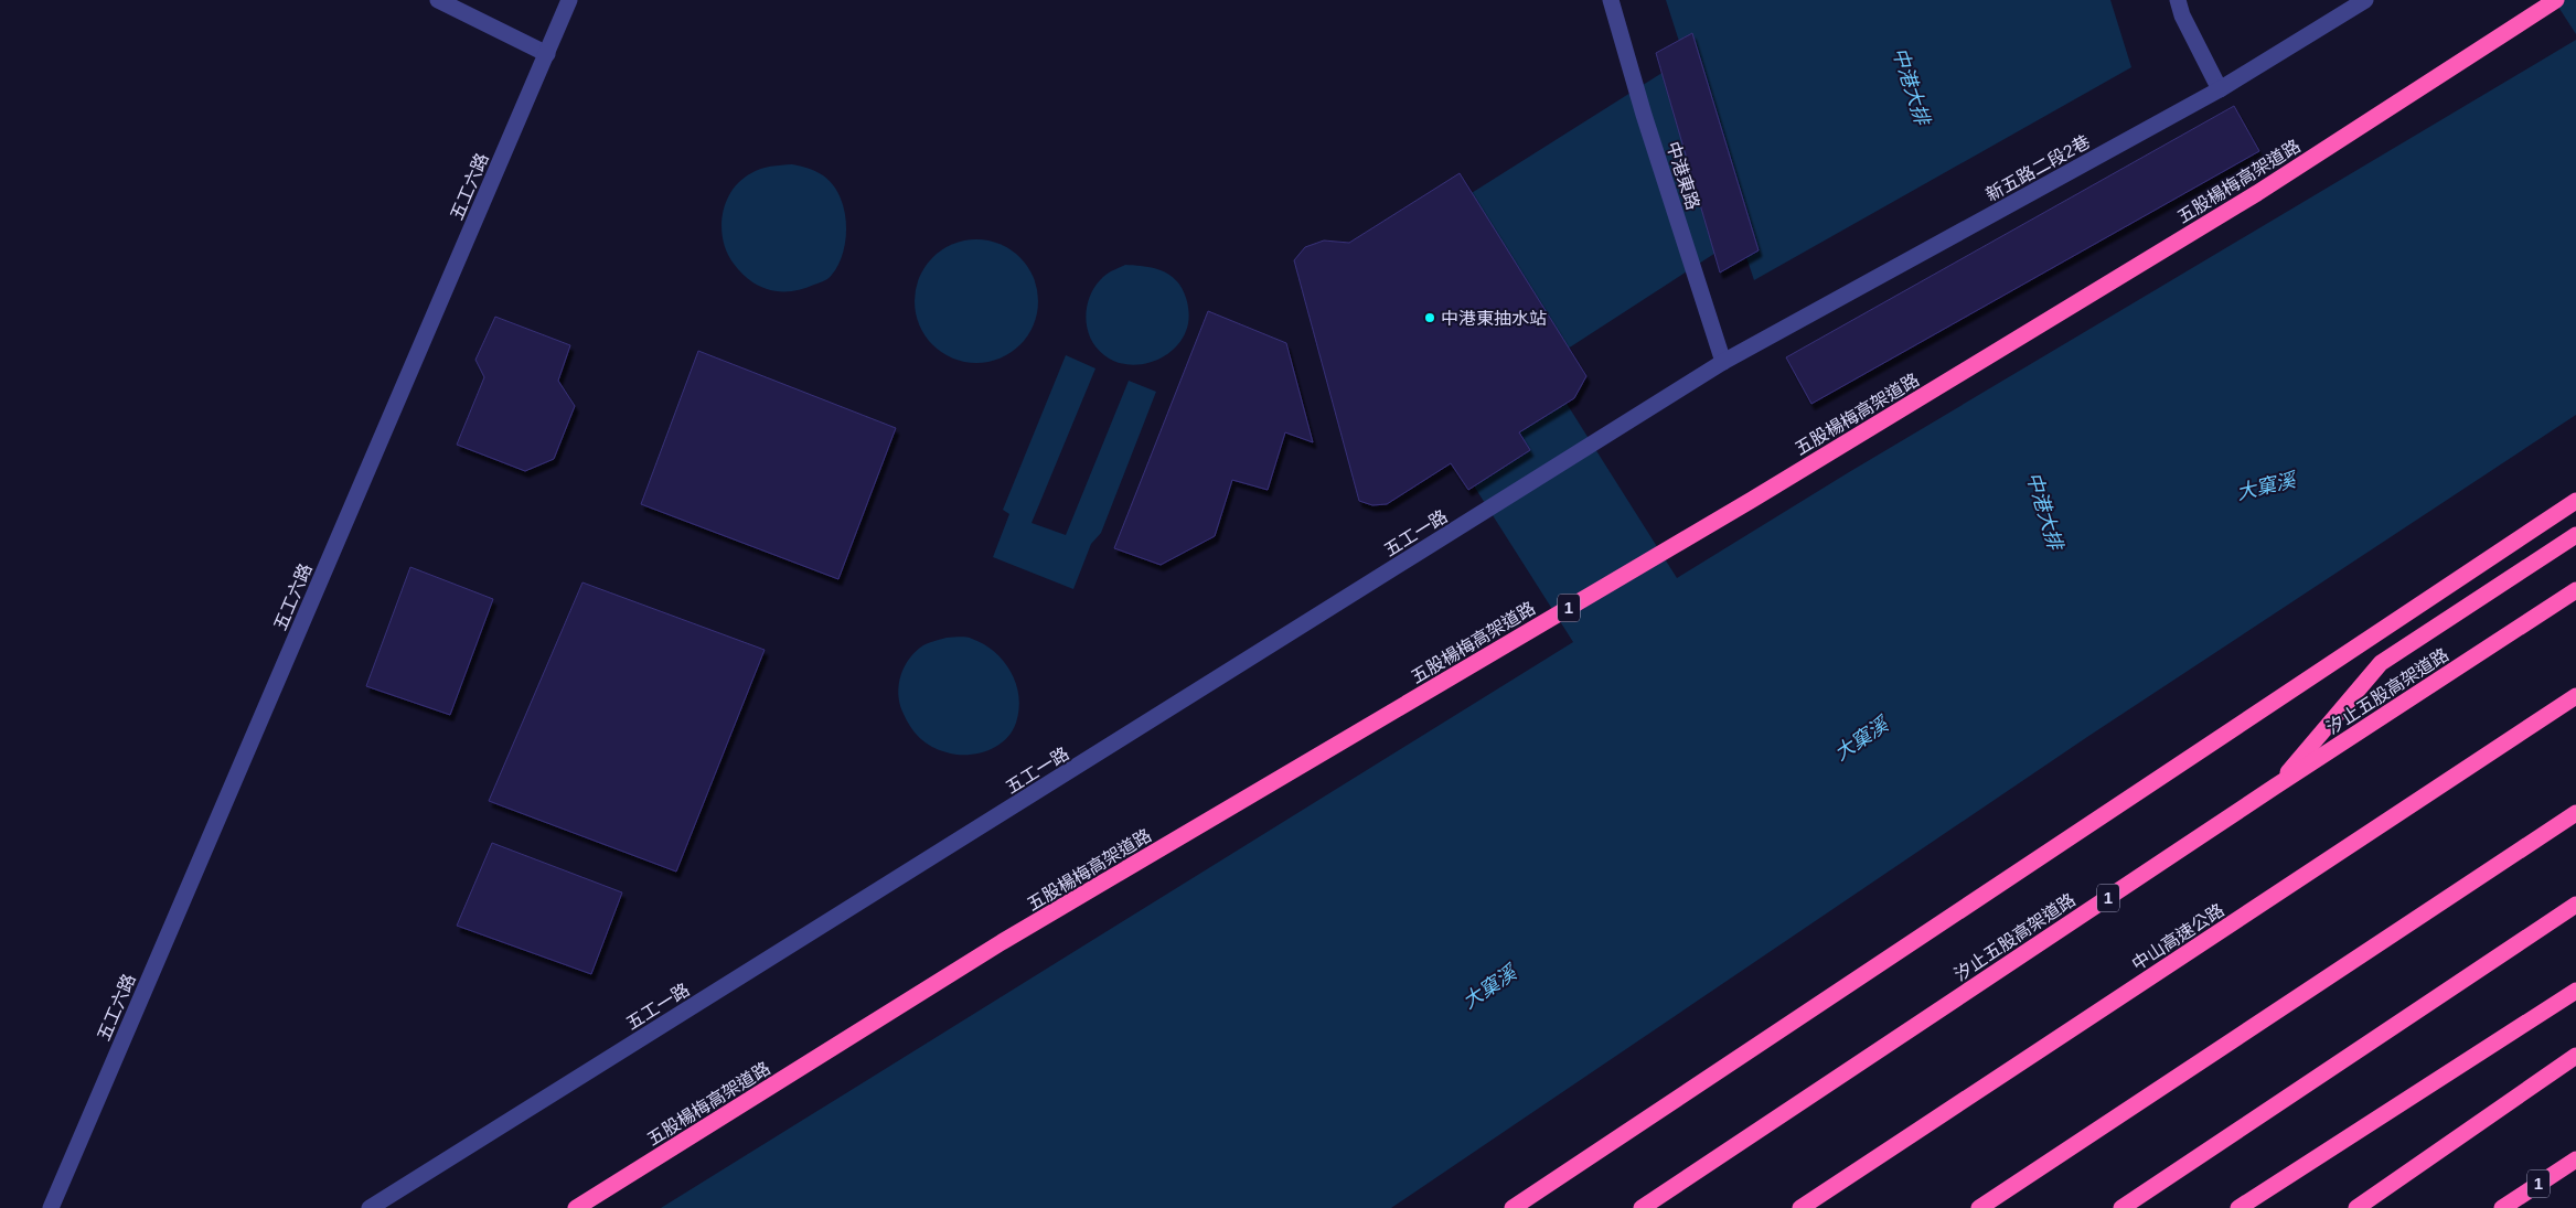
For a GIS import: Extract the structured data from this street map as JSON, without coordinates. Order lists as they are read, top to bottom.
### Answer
{
  "streets": {
    "highway": [
      "五股楊梅高架道路",
      "1",
      "汐止五股高架道路",
      "中山高速公路"
    ],
    "street": [
      "新五路二段2巷",
      "中港東路",
      "五工六路",
      "五工一路"
    ]
  },
  "crossings": [
    ["新五路二段2巷", "中港東路"],
    ["新五路二段2巷", "五工一路"],
    ["中港東路", "五工一路"]
  ],
  "water": ["中港大排", "大窠溪"],
  "places": ["中港東抽水站"]
}
